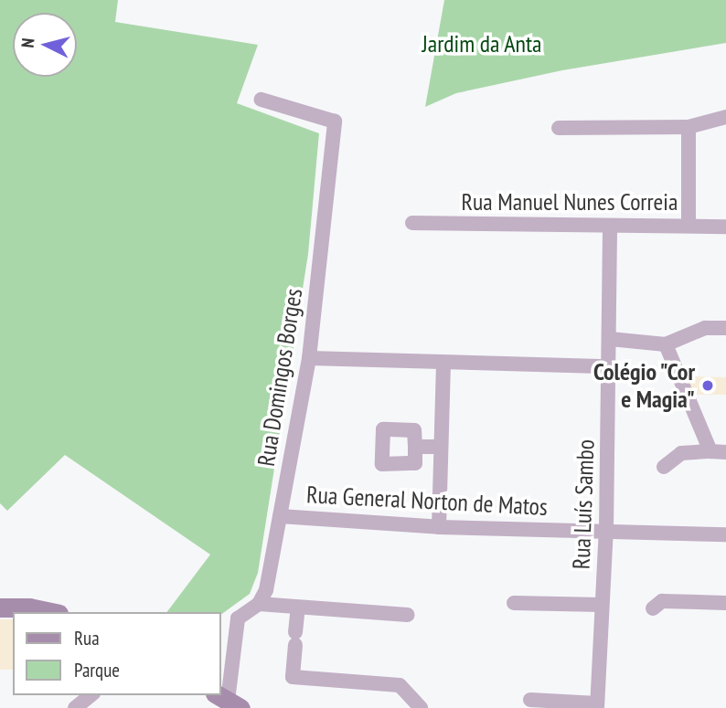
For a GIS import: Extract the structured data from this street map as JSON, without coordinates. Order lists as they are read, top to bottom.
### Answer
{
  "streets": {
    "street": [
      "Rua Manuel Nunes Correia",
      "Rua Domingos Borges",
      "Rua General Norton de Matos",
      "Rua Luís Sambo"
    ]
  },
  "crossings": [
    ["Rua Manuel Nunes Correia", "Rua Luís Sambo"],
    ["Rua Domingos Borges", "Rua General Norton de Matos"],
    ["Rua General Norton de Matos", "Rua Luís Sambo"]
  ],
  "parks": ["Jardim da Anta"],
  "places": ["Colégio \"Cor e Magia\""],
  "legend": ["Rua", "Parque"],
  "north": "left"
}
